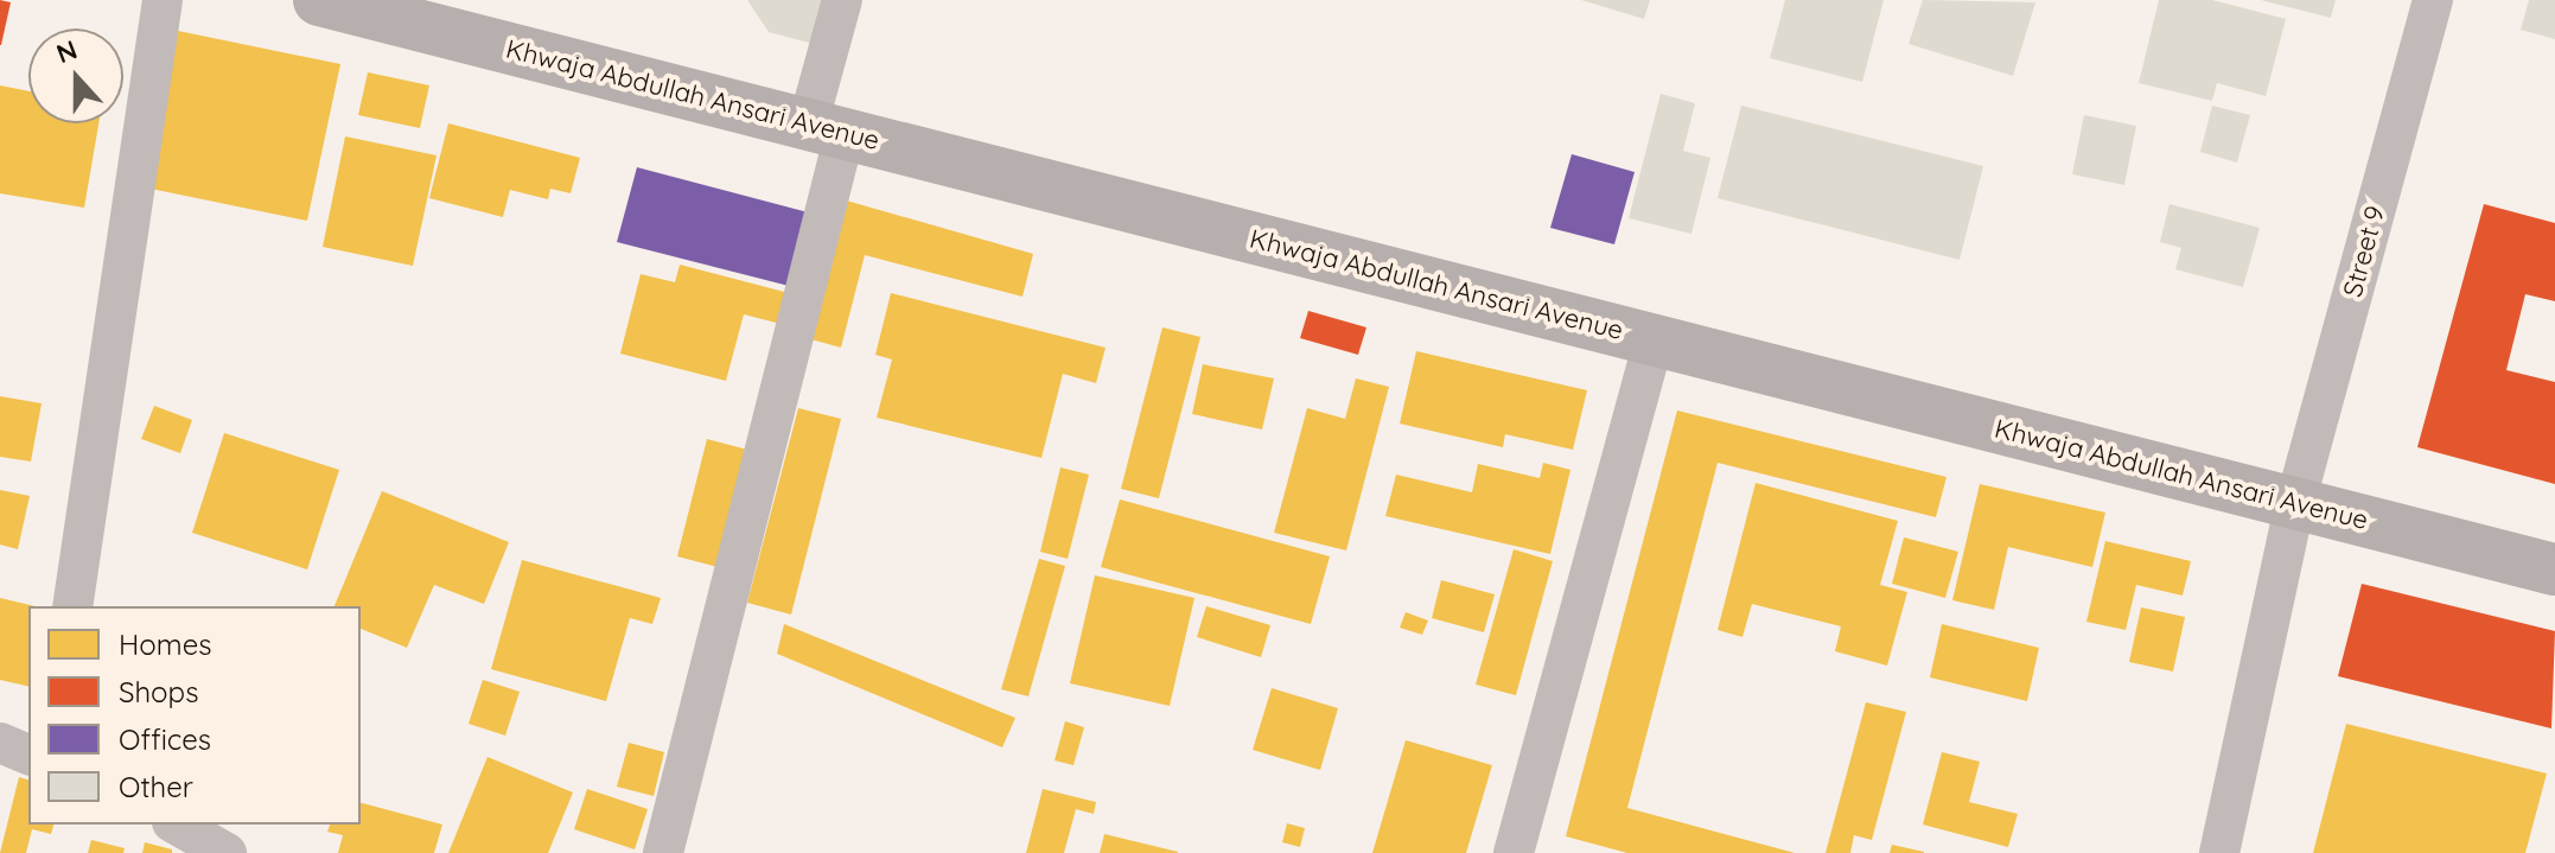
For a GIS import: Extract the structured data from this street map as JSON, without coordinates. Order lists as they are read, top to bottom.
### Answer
{
  "streets": {
    "main road": ["Khwaja Abdullah Ansari Avenue"],
    "street": ["Street 9"]
  },
  "crossings": [
    ["Khwaja Abdullah Ansari Avenue", "Street 9"]
  ],
  "legend": [
    "Homes",
    "Shops",
    "Offices",
    "Other"
  ],
  "north": "top"
}
